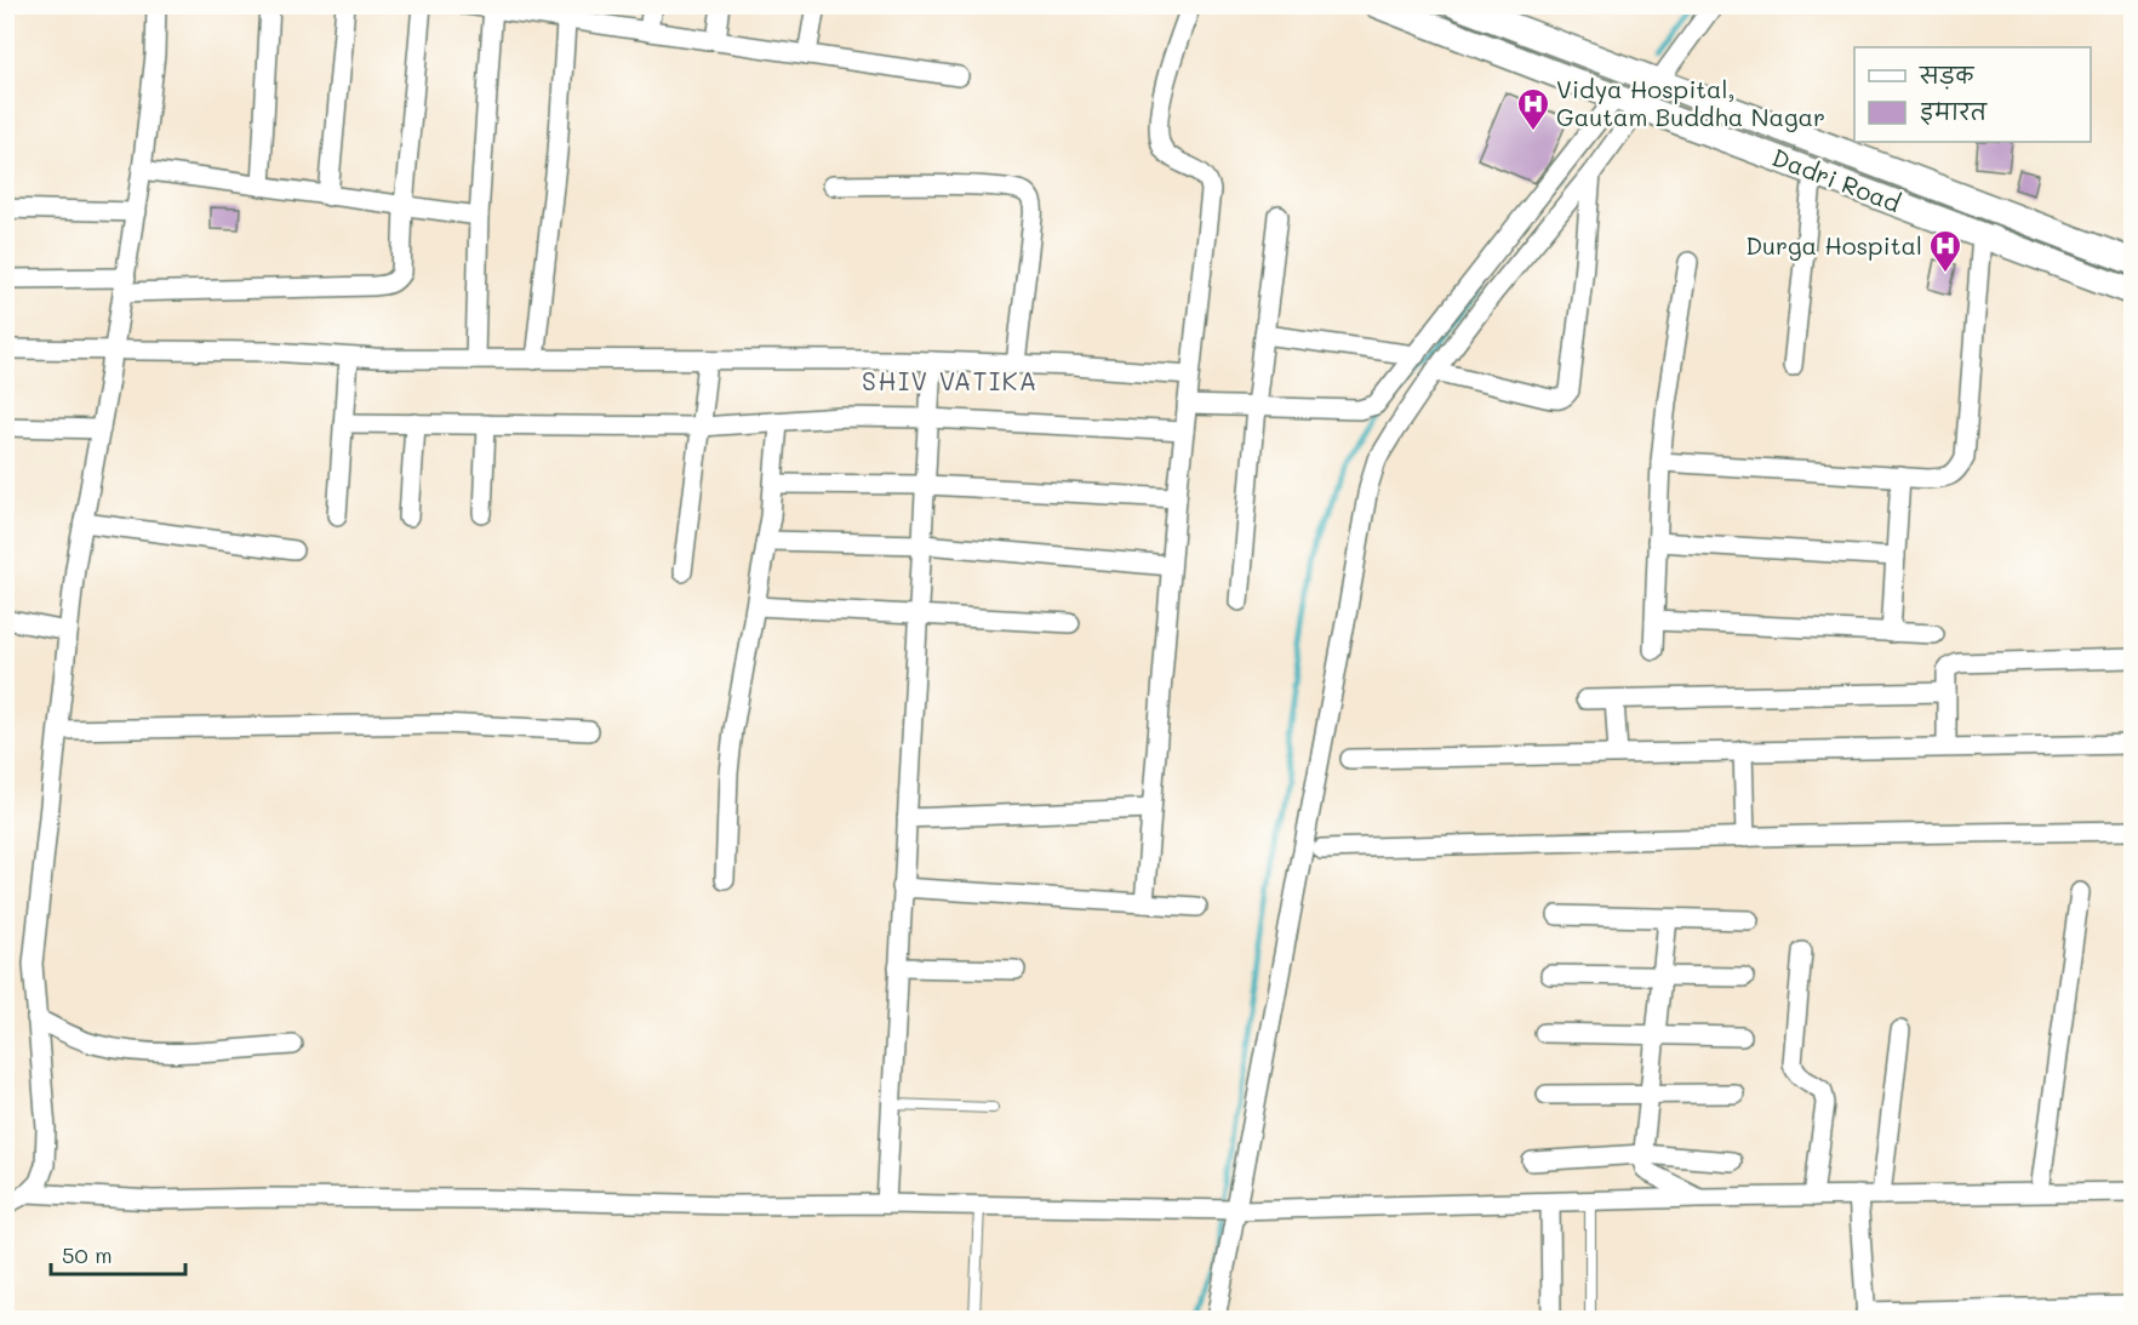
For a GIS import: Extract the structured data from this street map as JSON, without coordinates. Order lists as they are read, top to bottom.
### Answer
{
  "streets": {
    "street": ["Dadri Road"]
  },
  "districts": ["SHIV VATIKA"],
  "places": {
    "hospital": ["Vidya Hospital, Gautam Buddha Nagar", "Durga Hospital"]
  },
  "legend": ["सड़क", "इमारत"],
  "scale_bar": "50 m"
}
